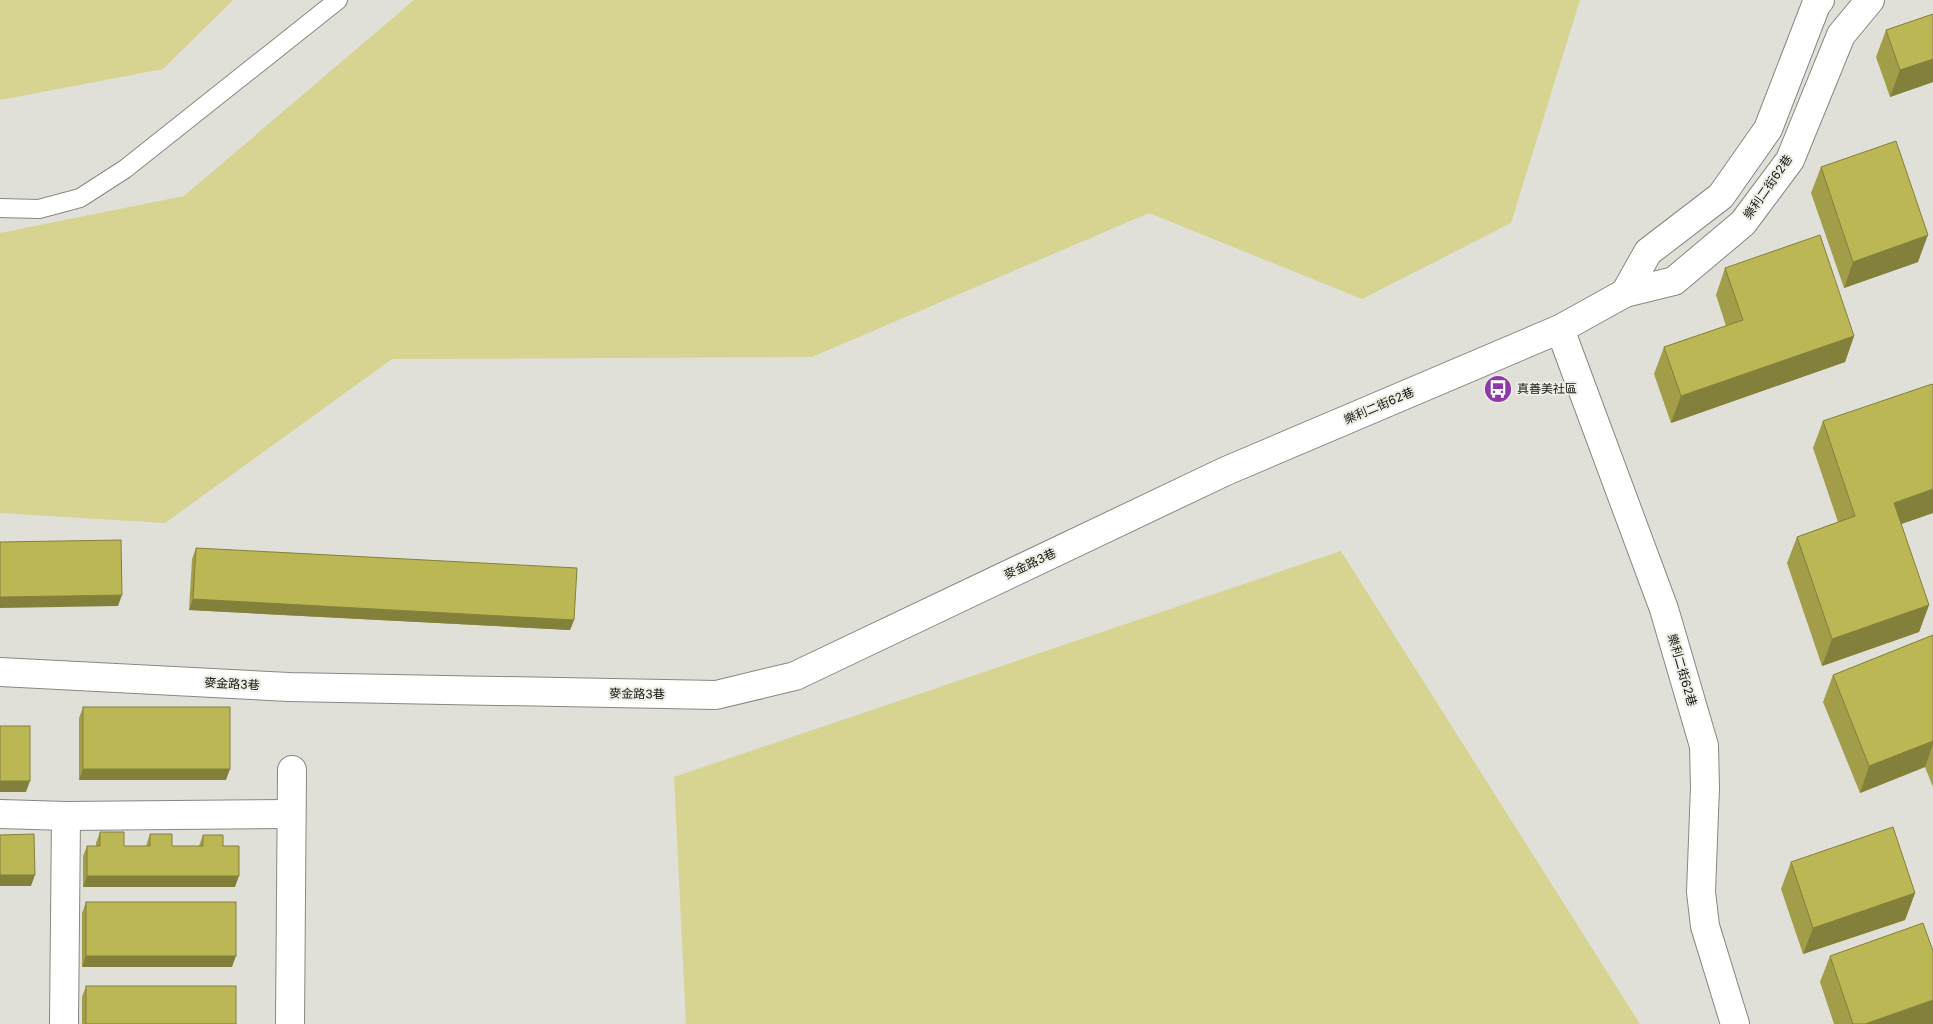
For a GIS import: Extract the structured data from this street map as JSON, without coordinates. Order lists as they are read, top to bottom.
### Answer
{
  "streets": {
    "street": ["樂利二街62巷", "麥金路3巷"]
  },
  "crossings": [
    ["樂利二街62巷", "麥金路3巷"]
  ],
  "places": {
    "bus stop": ["真善美社區"]
  }
}
